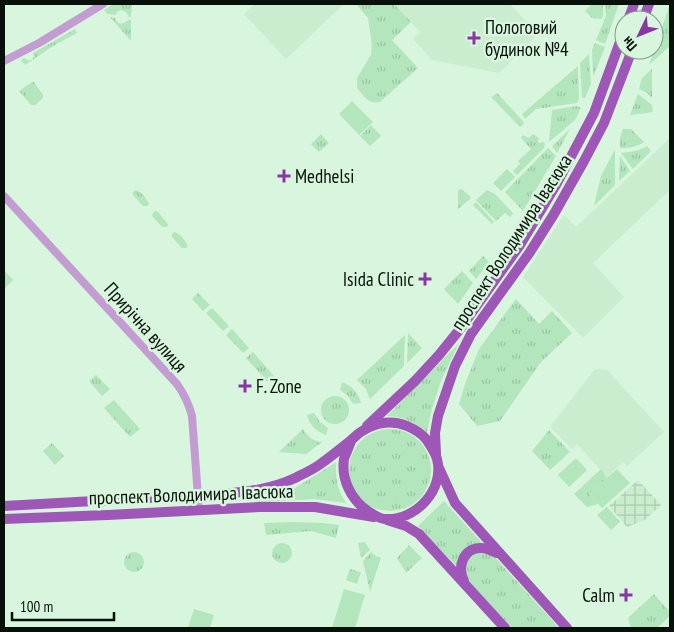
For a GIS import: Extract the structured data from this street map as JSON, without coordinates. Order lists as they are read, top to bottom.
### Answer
{
  "streets": {
    "main road": ["проспект Володимира Івасюка"],
    "street": ["Прирічна вулиця"]
  },
  "crossings": [
    ["проспект Володимира Івасюка", "Прирічна вулиця"]
  ],
  "places": {
    "health": [
      "Пологовий будинок №4",
      "Medhelsi",
      "Isida Clinic",
      "F. Zone",
      "Calm"
    ]
  },
  "scale_bar": "100 m",
  "north": "bottom left"
}
